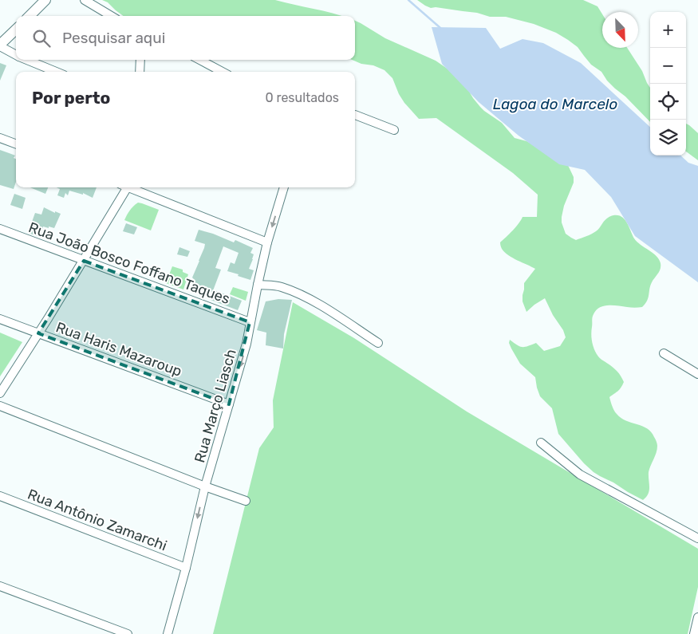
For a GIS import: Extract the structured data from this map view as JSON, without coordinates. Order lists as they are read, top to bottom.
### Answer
{
  "streets": {
    "street": [
      "Rua João Bosco Foffano Taques",
      "Rua Haris Mazaroup",
      "Rua Março Liasch",
      "Rua Antônio Zamarchi"
    ]
  },
  "crossings": [
    ["Rua João Bosco Foffano Taques", "Rua Março Liasch"],
    ["Rua Haris Mazaroup", "Rua Março Liasch"],
    ["Rua Março Liasch", "Rua Antônio Zamarchi"]
  ],
  "one_way": ["Rua Março Liasch"],
  "water": ["Lagoa do Marcelo"],
  "north": "bottom right",
  "page": {
    "map_buttons": ["+", "−"],
    "search": "Pesquisar aqui",
    "heading": ["Por perto", "0 resultados"]
  }
}
